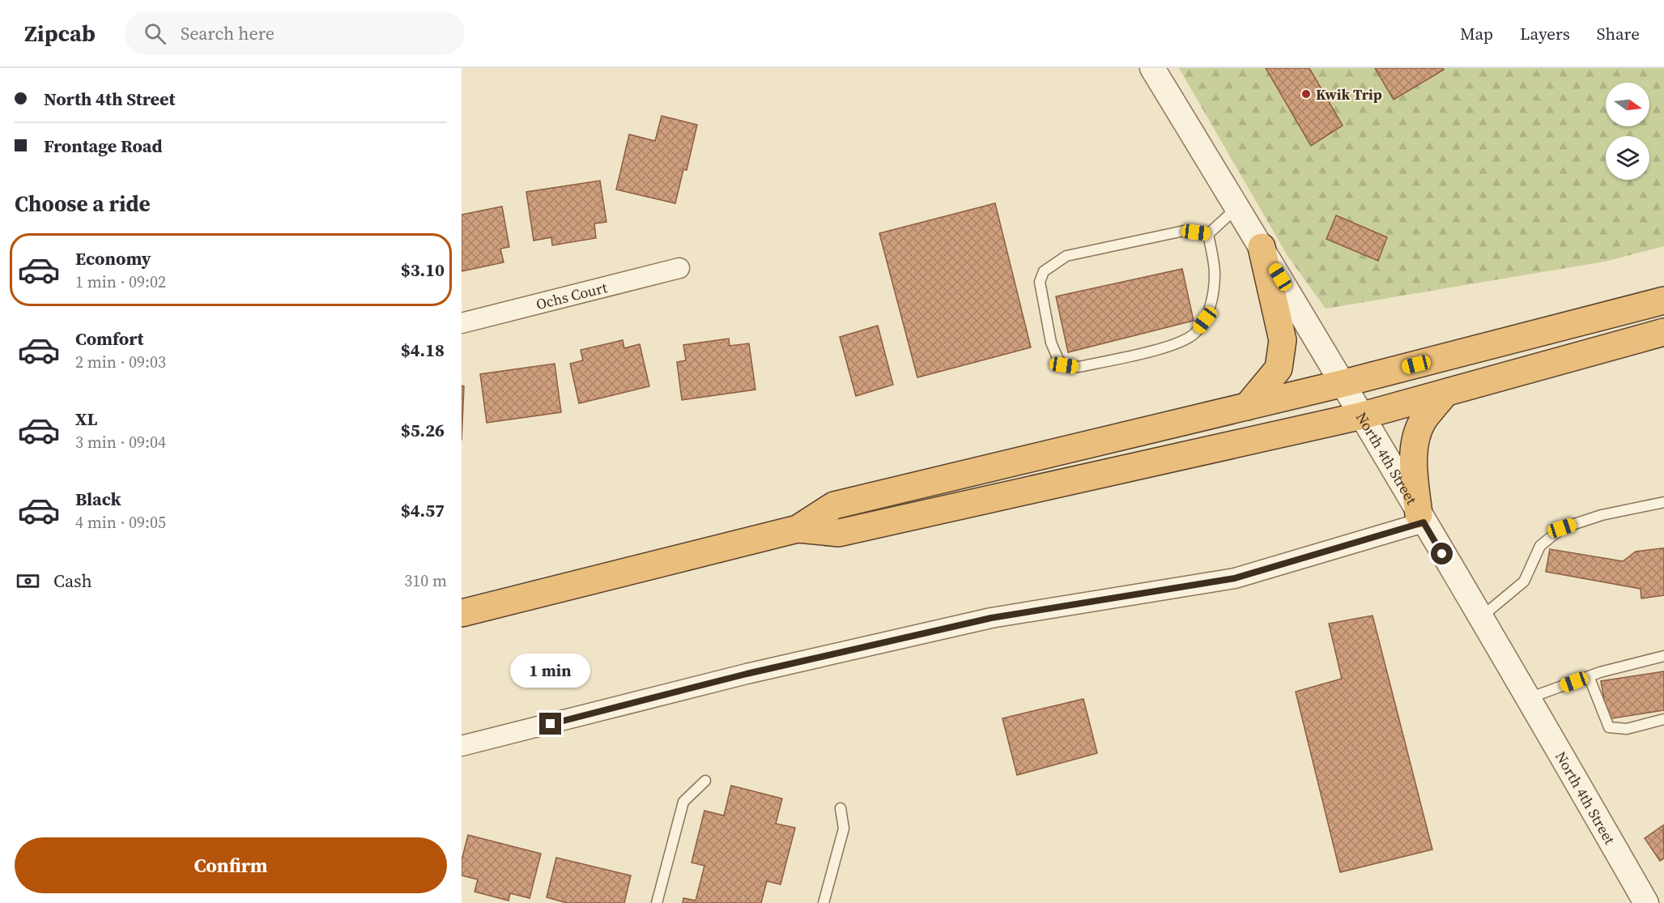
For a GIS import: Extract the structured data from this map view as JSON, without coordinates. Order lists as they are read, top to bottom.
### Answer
{
  "streets": {
    "street": ["Ochs Court", "North 4th Street"]
  },
  "places": ["Kwik Trip"],
  "north": "right",
  "page": {
    "header": "Zipcab",
    "search": "Search here",
    "nav": ["Map", "Layers", "Share"],
    "banner": ["North 4th Street", "Frontage Road"],
    "heading": "Choose a ride",
    "list": [
      {
        "name": "Economy",
        "note": "1 min · 09:02",
        "value": "$3.10"
      },
      {
        "name": "Comfort",
        "note": "2 min · 09:03",
        "value": "$4.18"
      },
      {
        "name": "XL",
        "note": "3 min · 09:04",
        "value": "$5.26"
      },
      {
        "name": "Black",
        "note": "4 min · 09:05",
        "value": "$4.57"
      }
    ],
    "pay": ["Cash", "310 m"],
    "bubble": "1 min",
    "buttons": "Confirm"
  }
}
